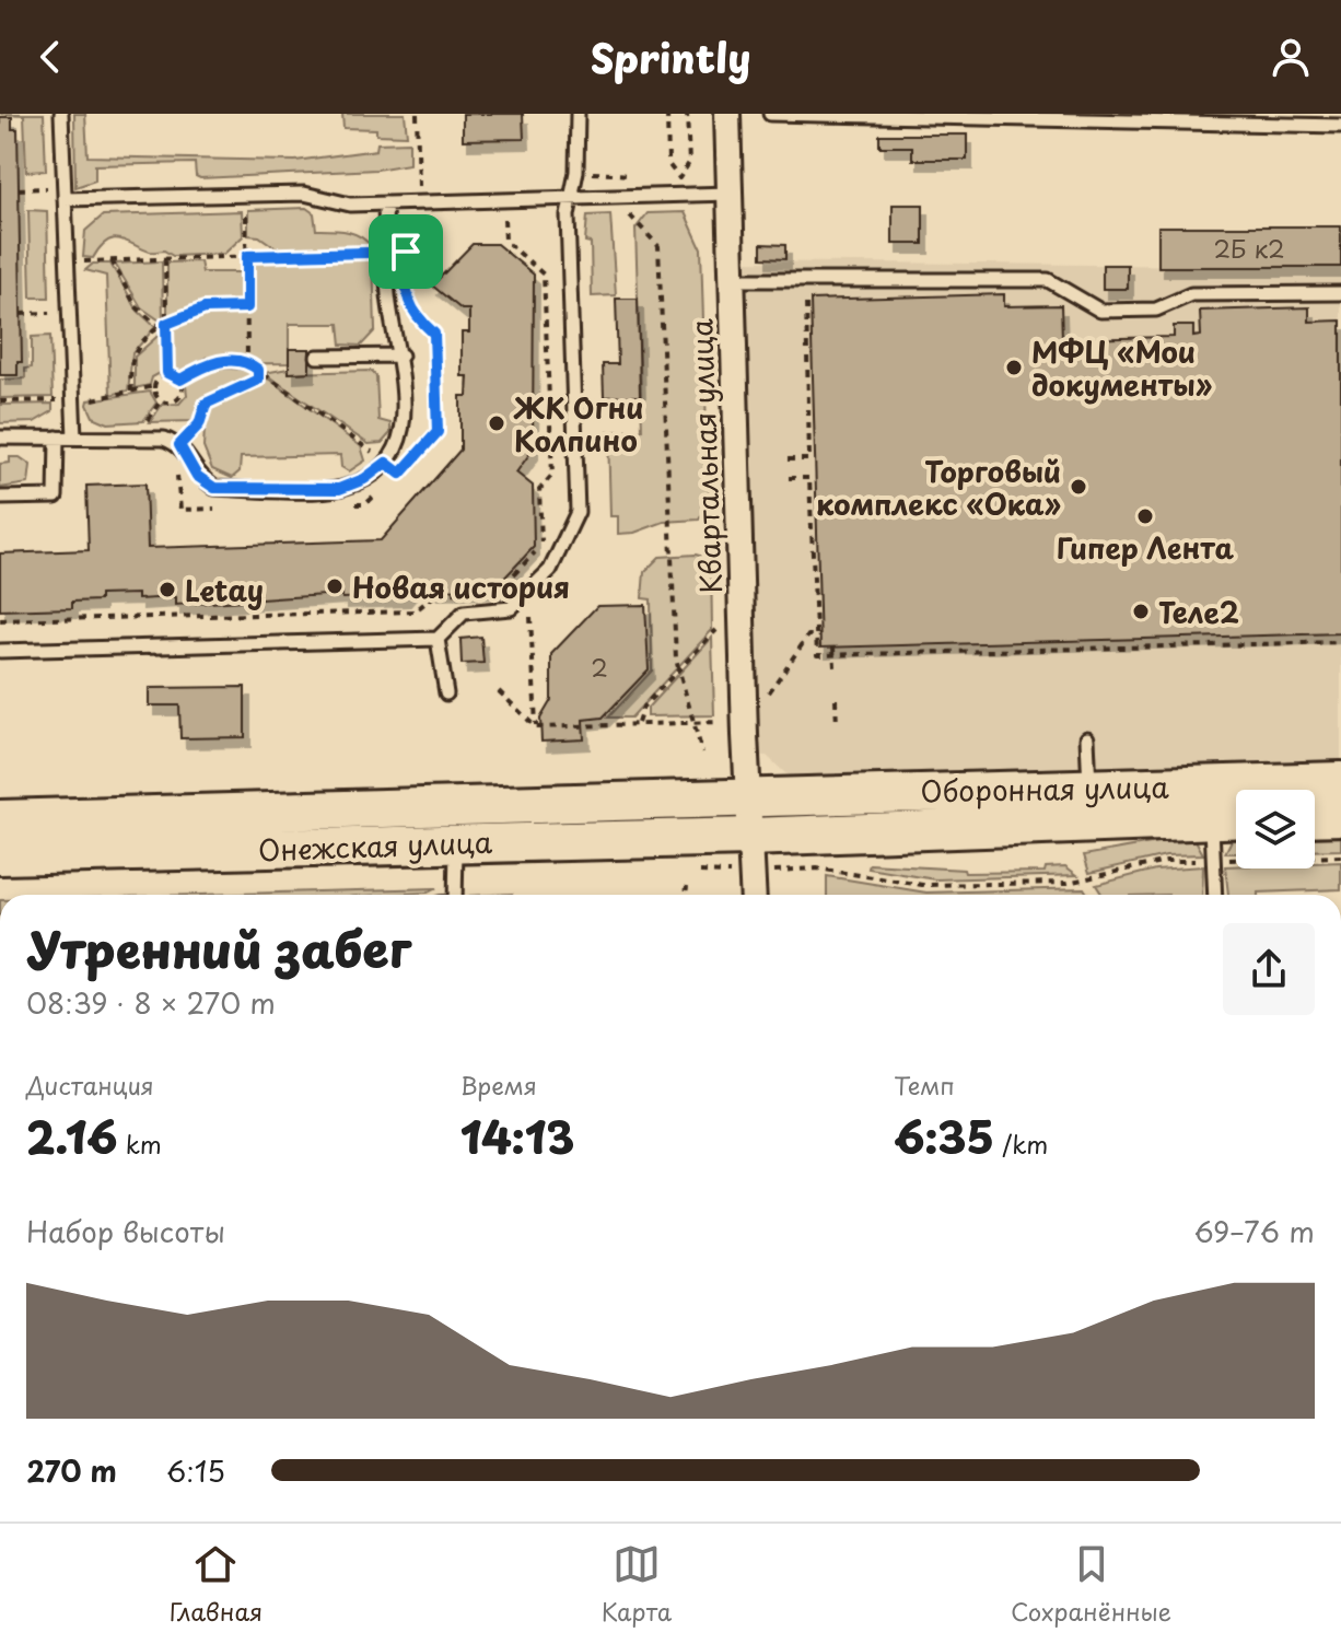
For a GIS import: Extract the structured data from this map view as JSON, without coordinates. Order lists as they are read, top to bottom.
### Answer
{
  "streets": {
    "main road": ["Оборонная улица", "Онежская улица"],
    "street": ["Квартальная улица"]
  },
  "crossings": [
    ["Квартальная улица", "Оборонная улица"],
    ["Квартальная улица", "Онежская улица"],
    ["Оборонная улица", "Онежская улица"]
  ],
  "places": [
    "МФЦ «Мои документы»",
    "ЖК Огни Колпино",
    "Торговый комплекс «Ока»",
    "Гипер Лента",
    "Новая история",
    "Letay",
    "Теле2"
  ],
  "house_numbers": ["2Б к2", "2"],
  "page": {
    "header": "Sprintly",
    "heading": ["Утренний забег", "08:39 · 8 × 270 m"],
    "stats": [
      ["Дистанция", "2.16 km"],
      ["Время", "14:13"],
      ["Темп", "6:35 /km"]
    ],
    "chart": ["Набор высоты", "69–76 m"],
    "list": [
      {
        "name": "270 m",
        "note": "6:15"
      }
    ],
    "tabs": ["Главная", "Карта", "Сохранённые"]
  }
}
